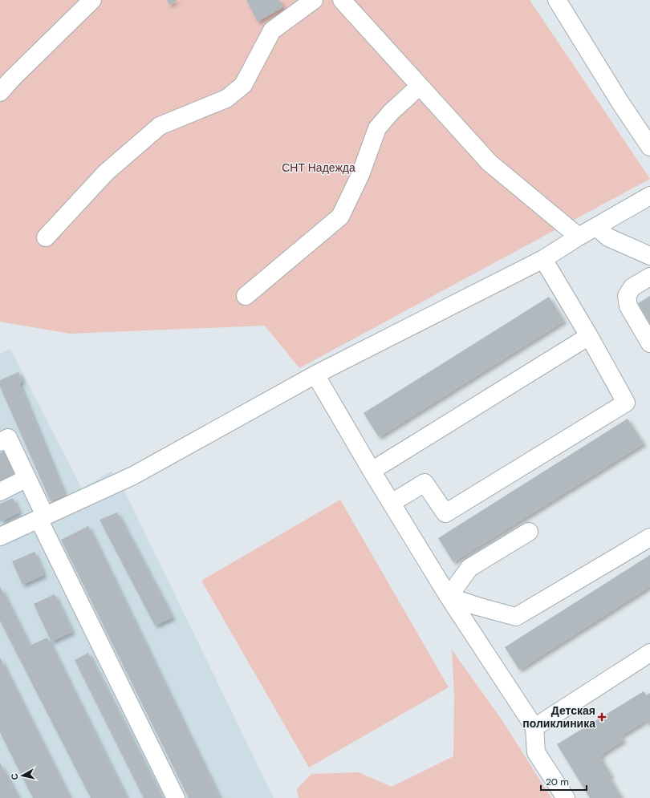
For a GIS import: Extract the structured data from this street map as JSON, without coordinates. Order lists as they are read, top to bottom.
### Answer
{
  "parks": ["СНТ Надежда"],
  "places": {
    "health": ["Детская поликлиника"]
  },
  "scale_bar": "20 m",
  "north": "left"
}
